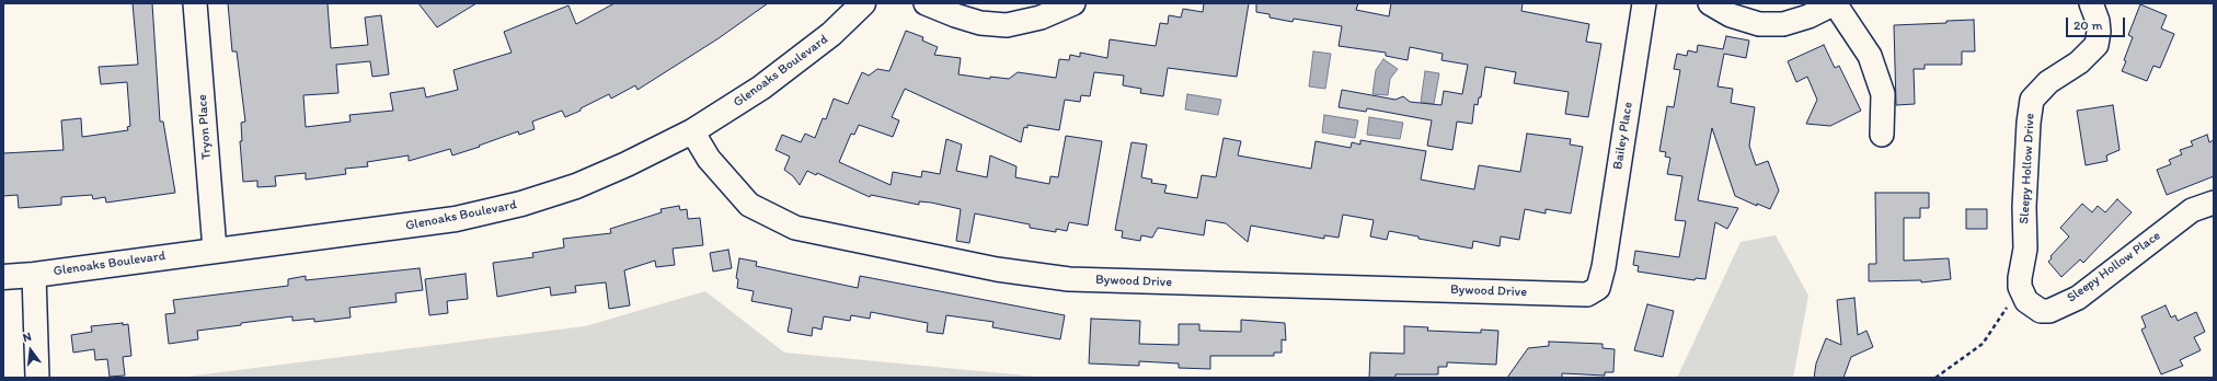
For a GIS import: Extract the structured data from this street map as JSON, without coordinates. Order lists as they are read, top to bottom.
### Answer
{
  "streets": {
    "street": [
      "Glenoaks Boulevard",
      "Tryon Place",
      "Bailey Place",
      "Sleepy Hollow Drive",
      "Sleepy Hollow Place",
      "Bywood Drive"
    ]
  },
  "crossings": [
    ["Glenoaks Boulevard", "Tryon Place"],
    ["Glenoaks Boulevard", "Bywood Drive"],
    ["Bailey Place", "Bywood Drive"],
    ["Sleepy Hollow Drive", "Sleepy Hollow Place"]
  ],
  "scale_bar": "20 m",
  "north": "top"
}
